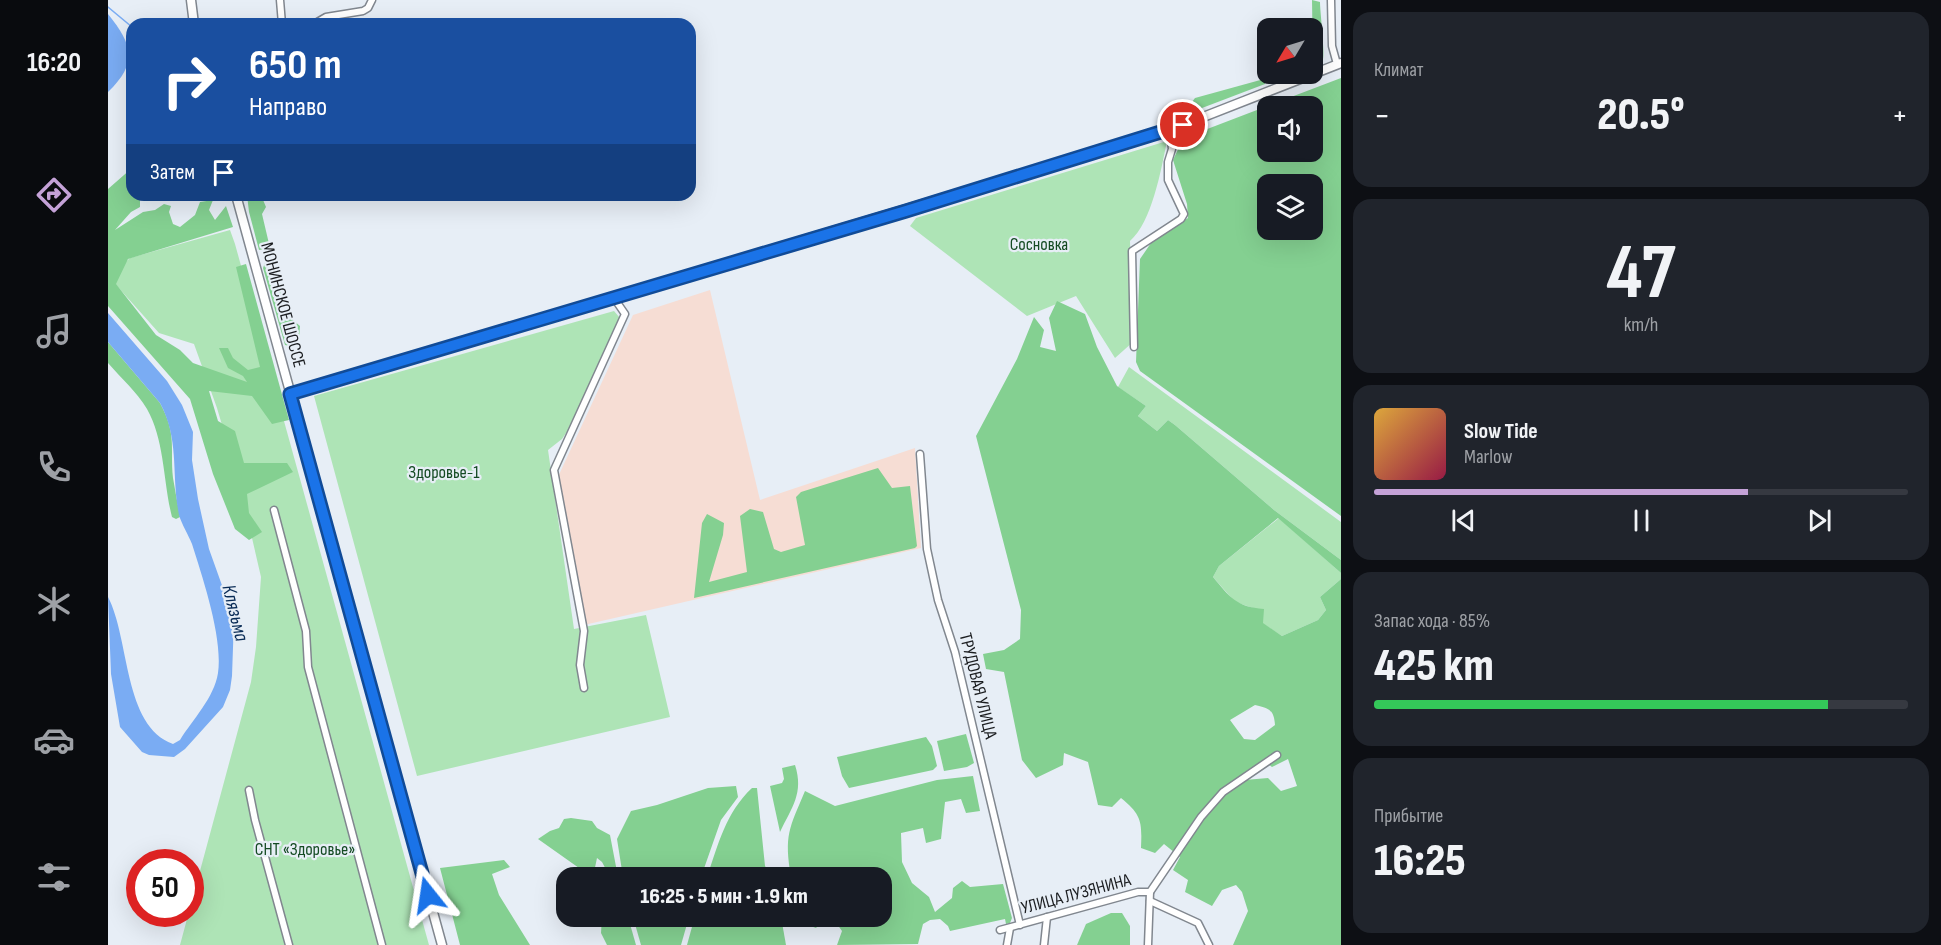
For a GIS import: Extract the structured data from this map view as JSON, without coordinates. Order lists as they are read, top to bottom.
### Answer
{
  "streets": {
    "main road": ["МОНИНСКОЕ ШОССЕ"],
    "street": ["ТРУДОВАЯ УЛИЦА", "УЛИЦА ЛУЗЯНИНА"]
  },
  "crossings": [
    ["ТРУДОВАЯ УЛИЦА", "УЛИЦА ЛУЗЯНИНА"]
  ],
  "water": ["Клязьма"],
  "parks": ["Сосновка", "Здоровье-1", "СНТ «Здоровье»"],
  "north": "bottom left",
  "page": {
    "tabs": "16:20",
    "tile": [
      "Климат",
      ["47", "km/h"],
      ["Запас хода · 85%", "425 km"],
      ["Прибытие", "16:25"]
    ],
    "turn": ["650 m", "Направо"],
    "heat": ["−", "20.5°", "+"],
    "then": "Затем",
    "song": ["Slow Tide", "Marlow"],
    "limit": "50",
    "trip": "16:25 · 5 мин · 1.9 km"
  }
}
